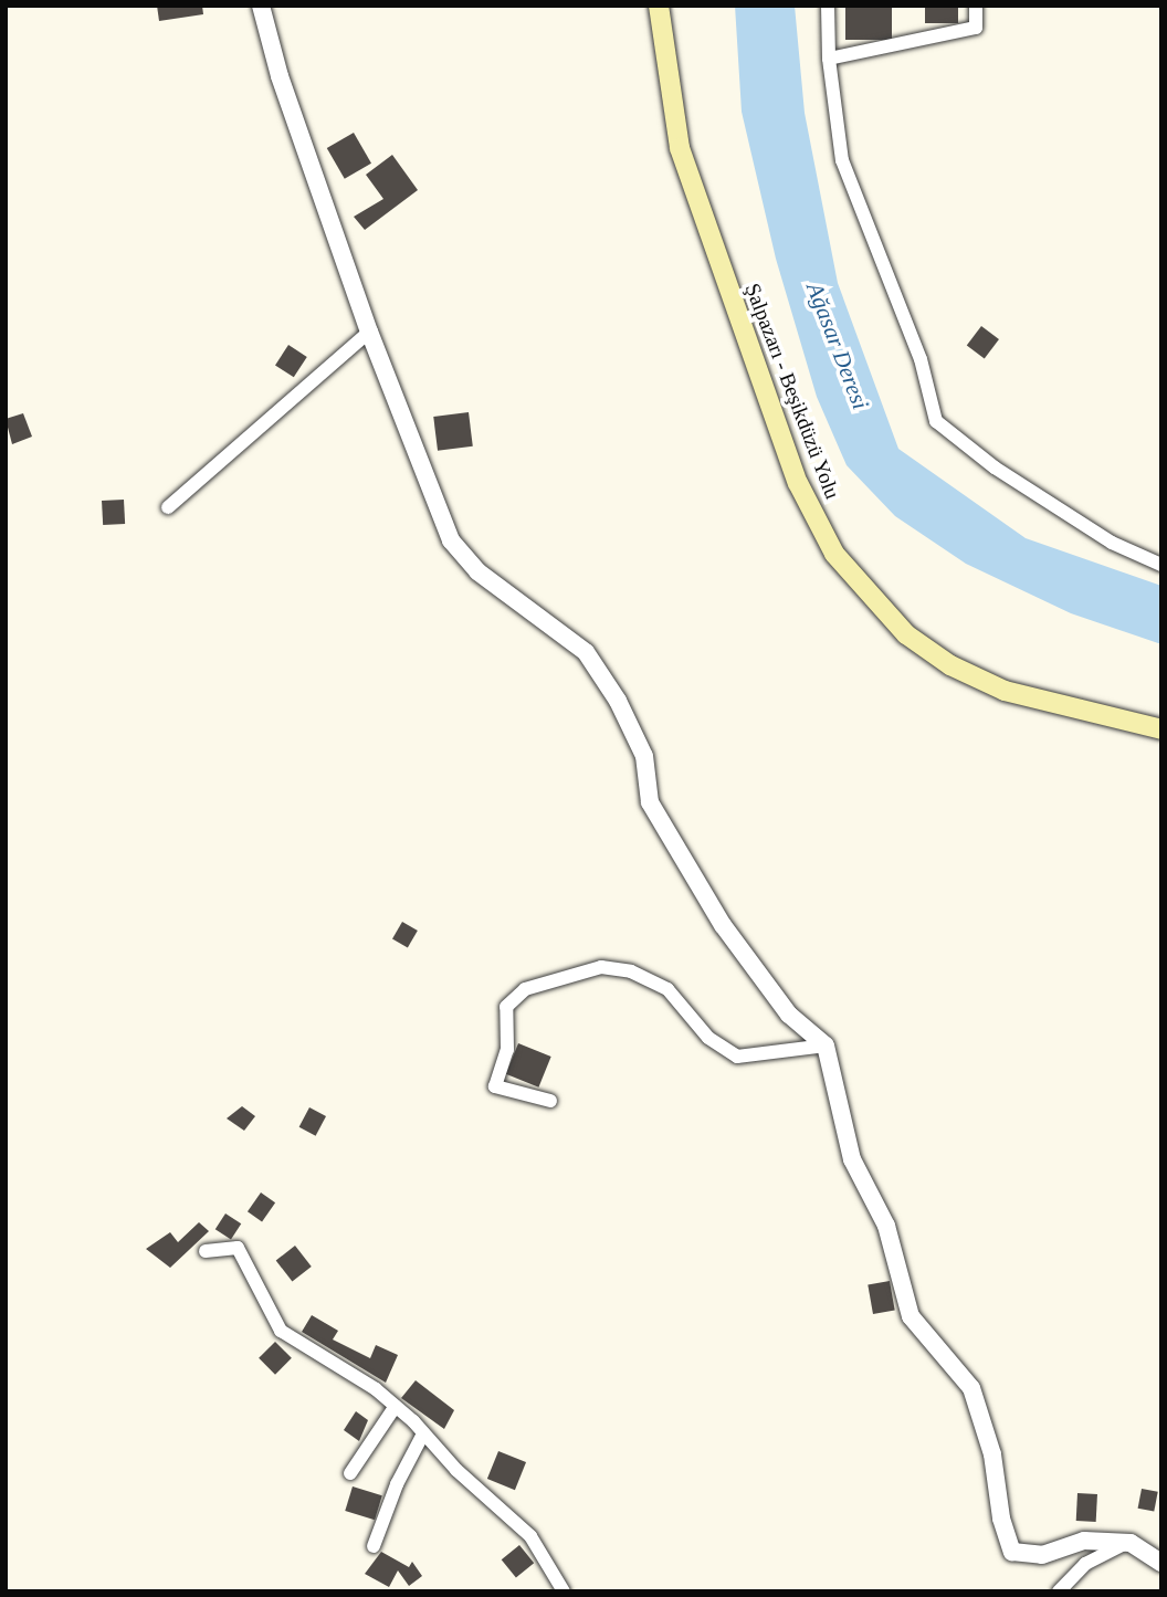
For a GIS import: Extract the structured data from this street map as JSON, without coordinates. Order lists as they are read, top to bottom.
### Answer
{
  "streets": {
    "main road": ["Şalpazarı - Beşikdüzü Yolu"]
  },
  "water": ["Ağasar Deresi"]
}
